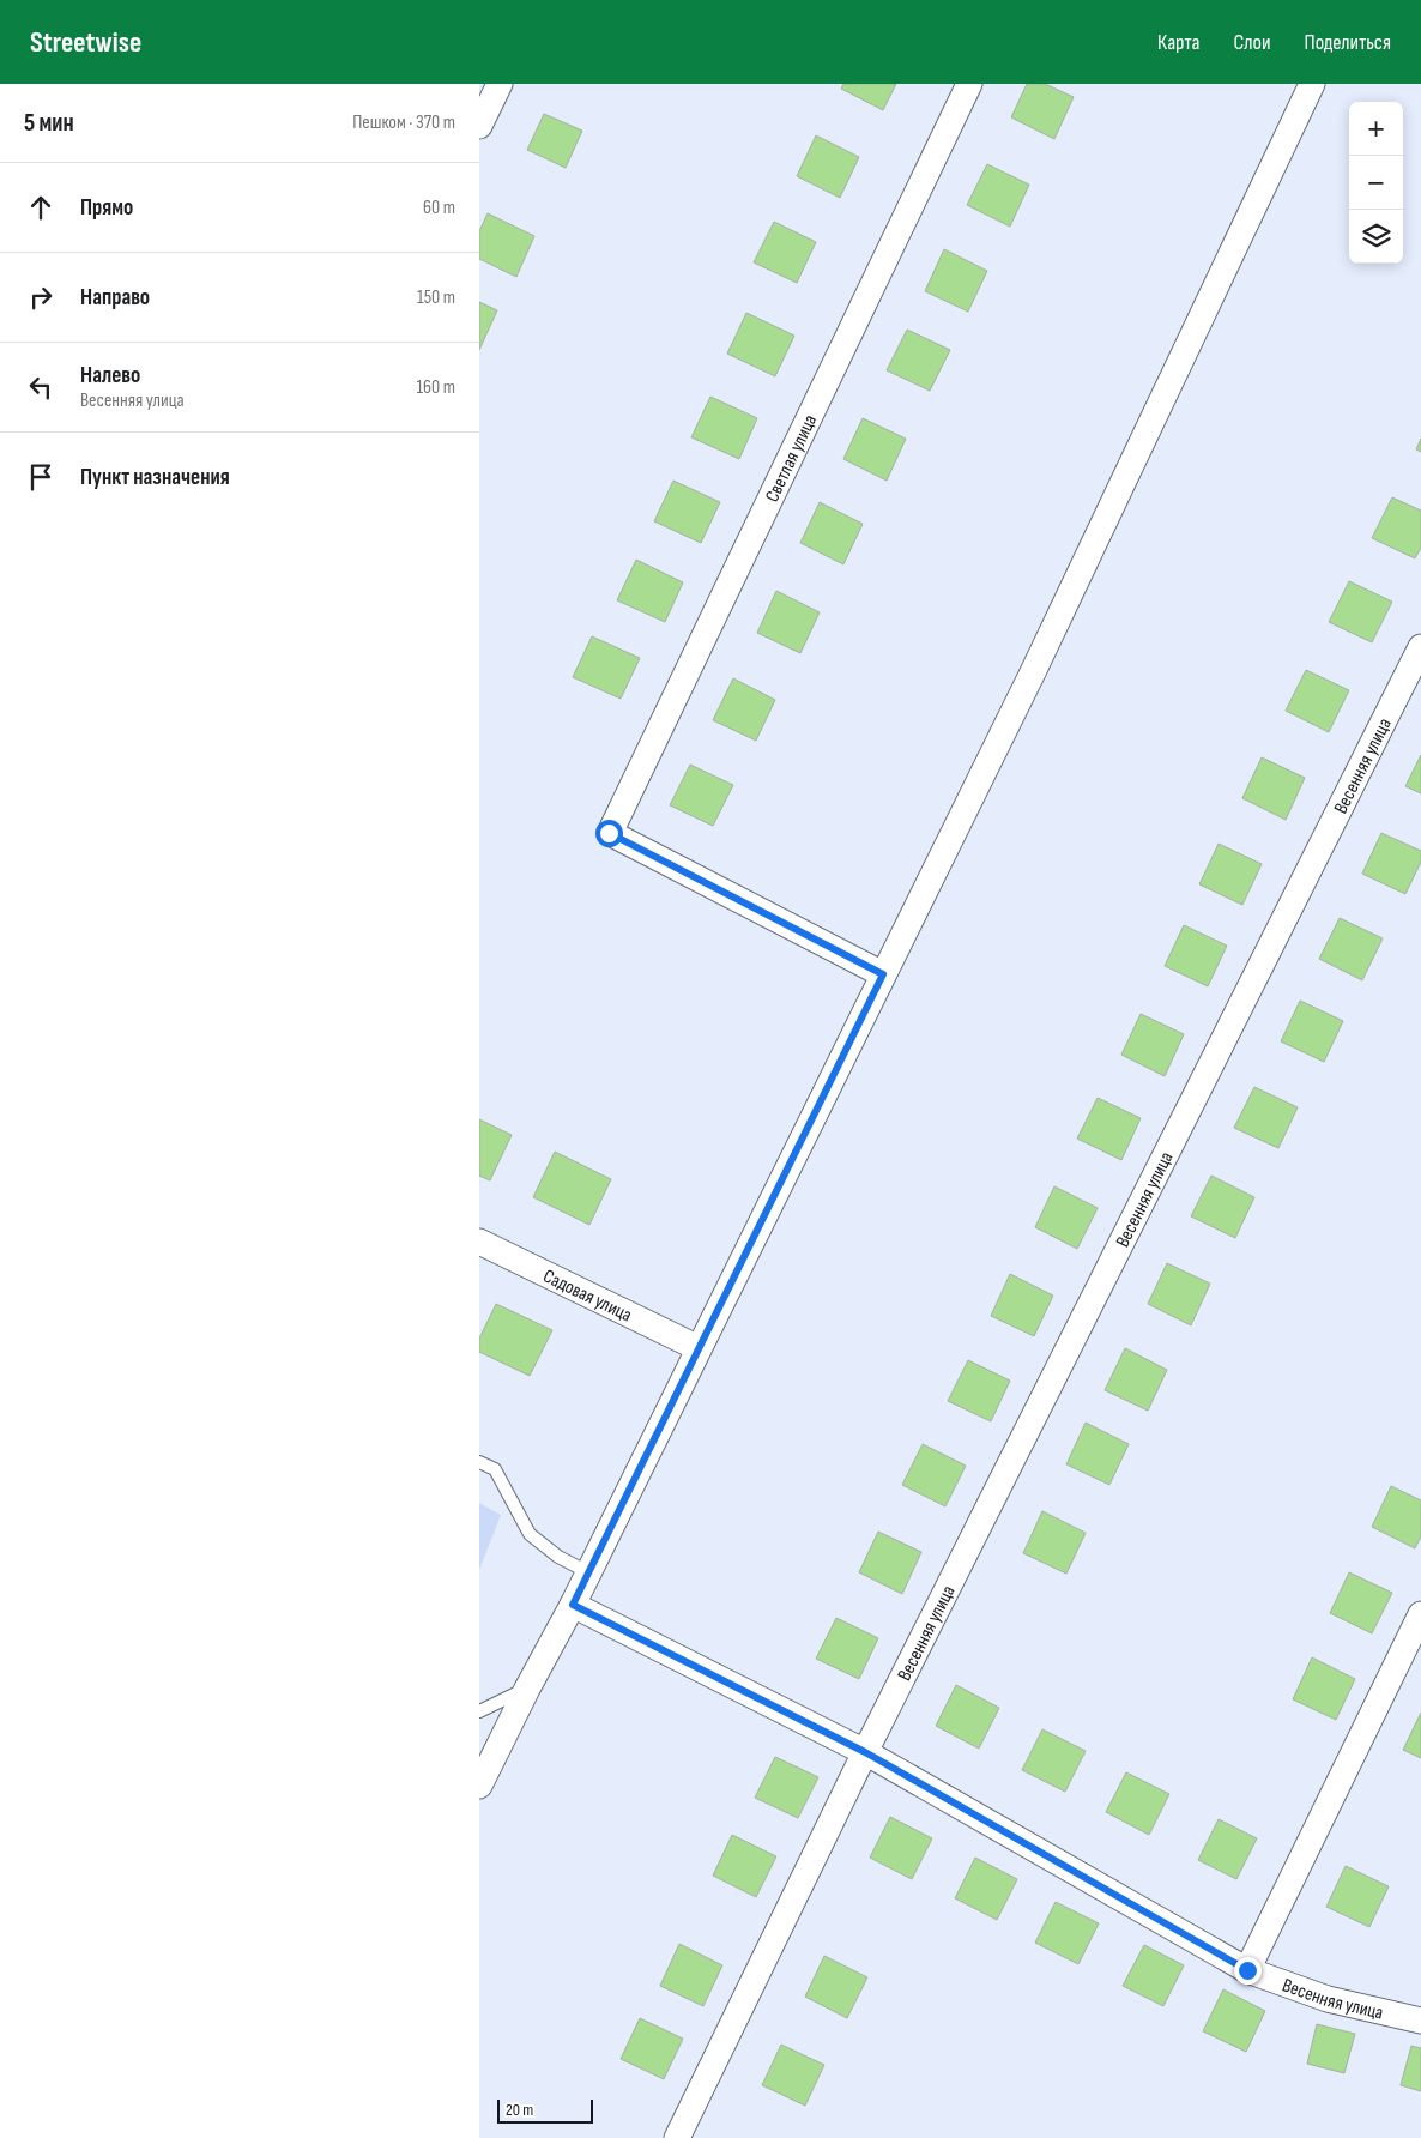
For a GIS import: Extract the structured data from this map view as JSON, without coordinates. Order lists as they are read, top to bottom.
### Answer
{
  "streets": {
    "street": ["Светлая улица", "Весенняя улица", "Садовая улица"]
  },
  "scale_bar": "20 m",
  "page": {
    "header": "Streetwise",
    "nav": ["Карта", "Слои", "Поделиться"],
    "heading": ["5 мин", "Пешком · 370 m"],
    "map_buttons": ["+", "−"],
    "list": [
      ["Прямо", "60 m"],
      ["Направо", "150 m"],
      ["Налево", "Весенняя улица", "160 m"],
      "Пункт назначения"
    ],
    "scale": "20 m"
  }
}
